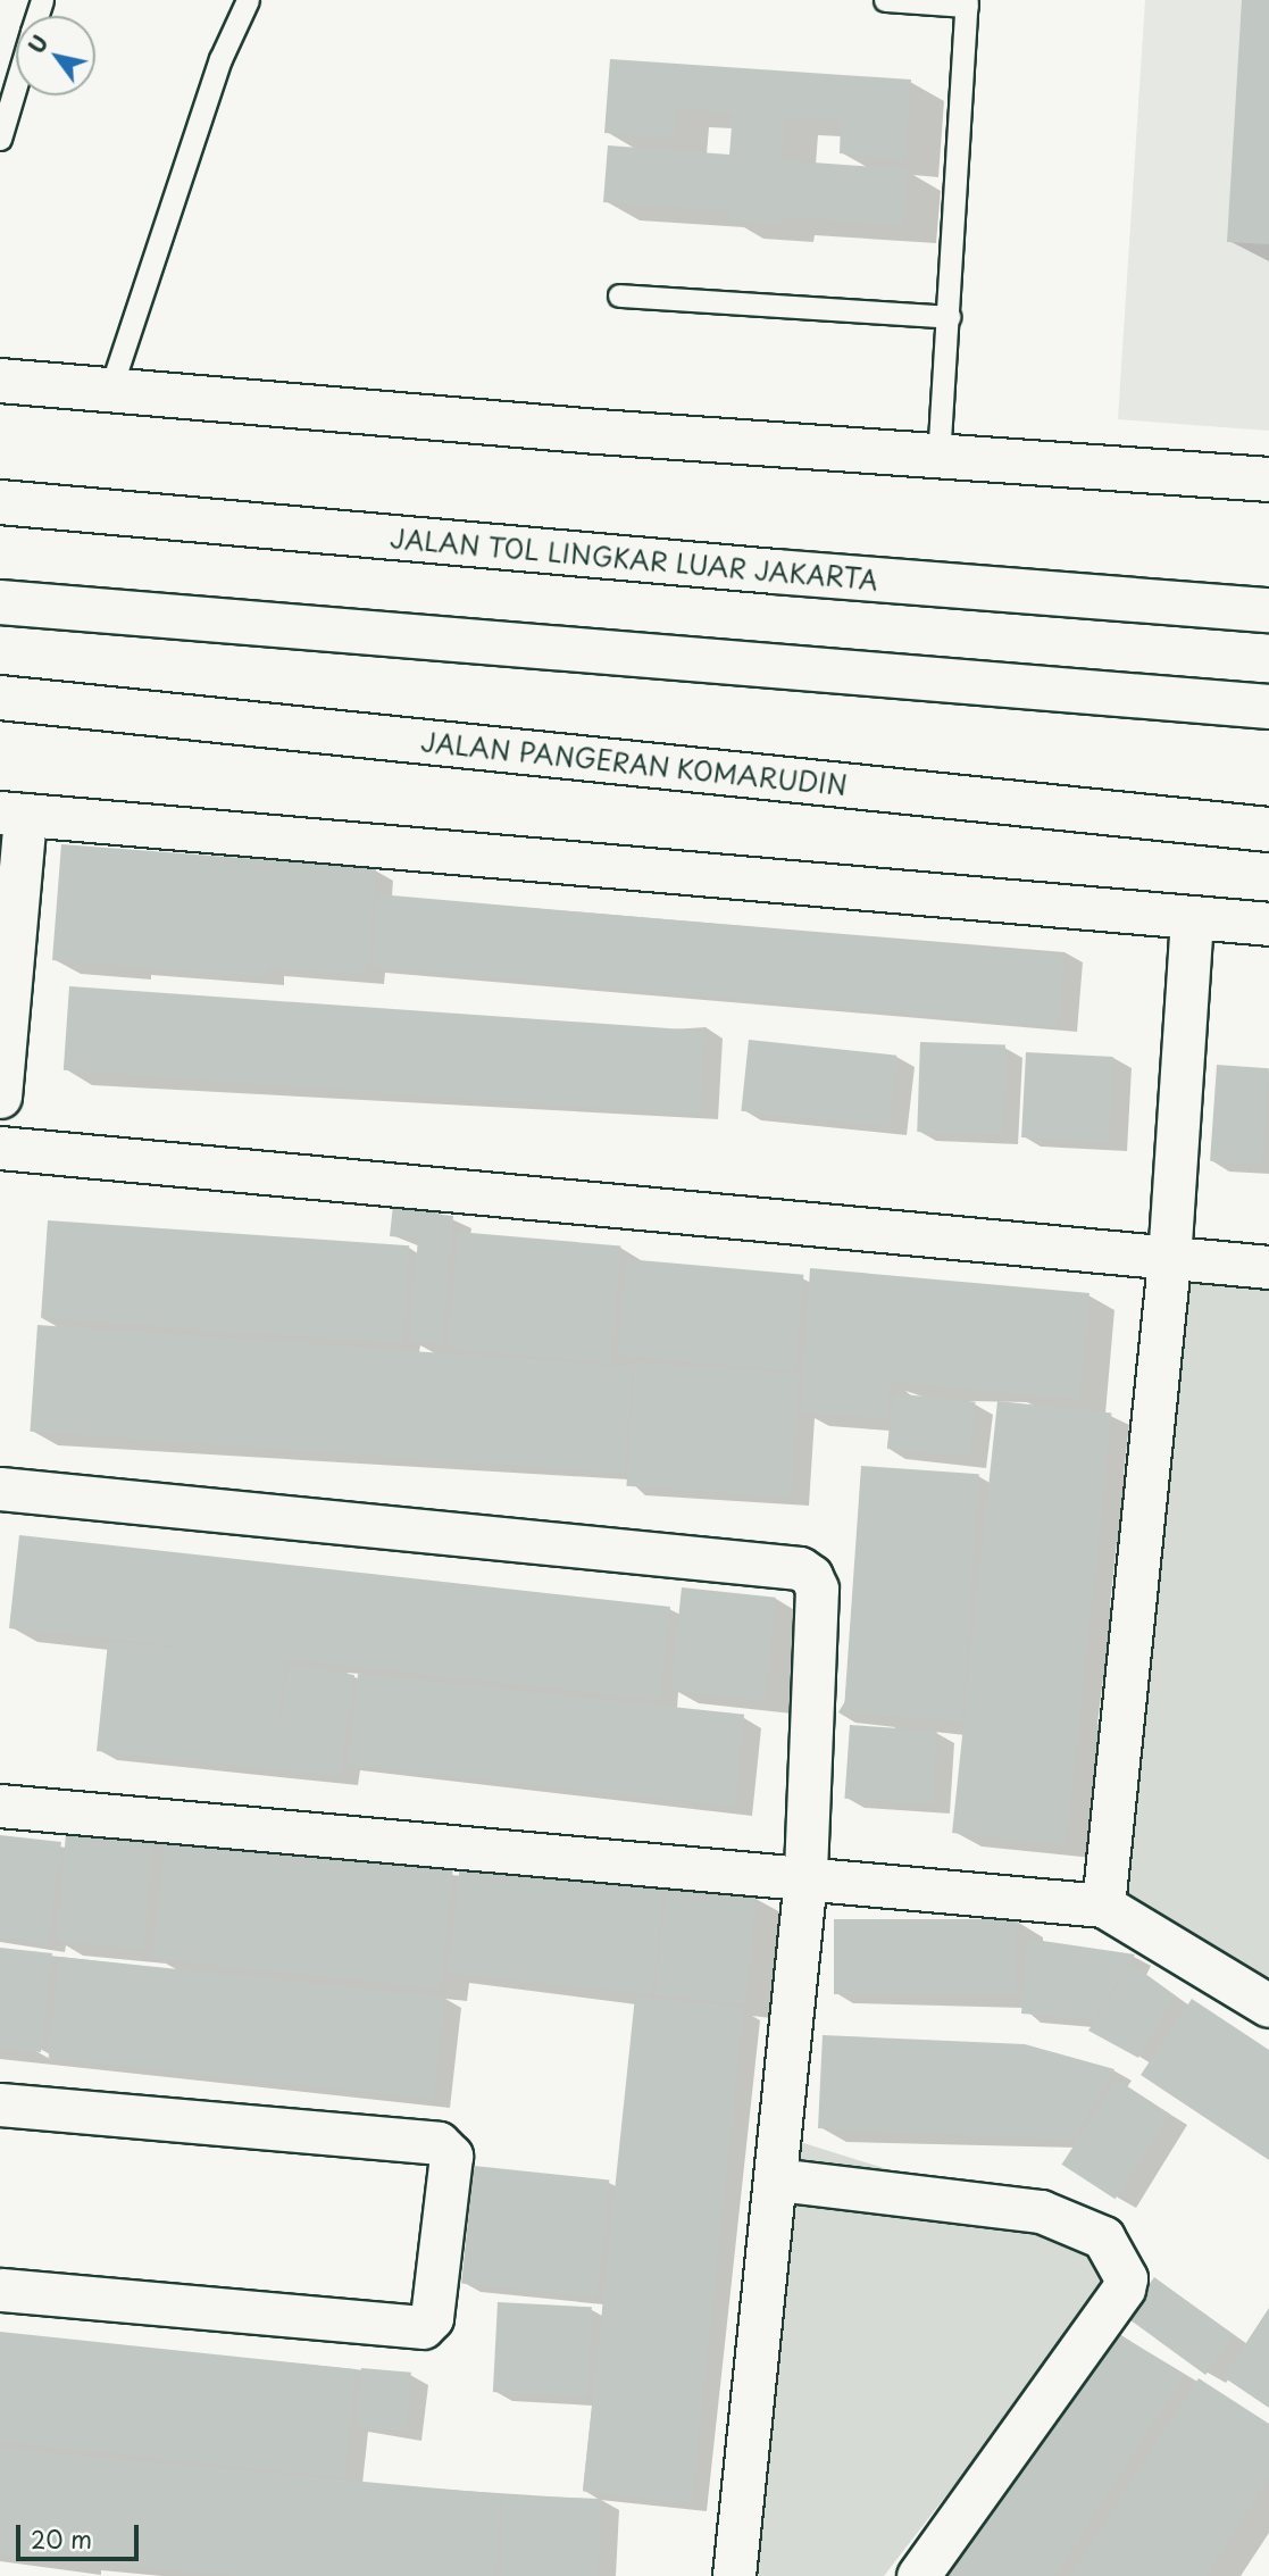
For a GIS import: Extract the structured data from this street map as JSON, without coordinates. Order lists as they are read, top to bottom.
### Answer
{
  "streets": {
    "main road": ["JALAN TOL LINGKAR LUAR JAKARTA", "JALAN PANGERAN KOMARUDIN"]
  },
  "scale_bar": "20 m",
  "north": "top left"
}
